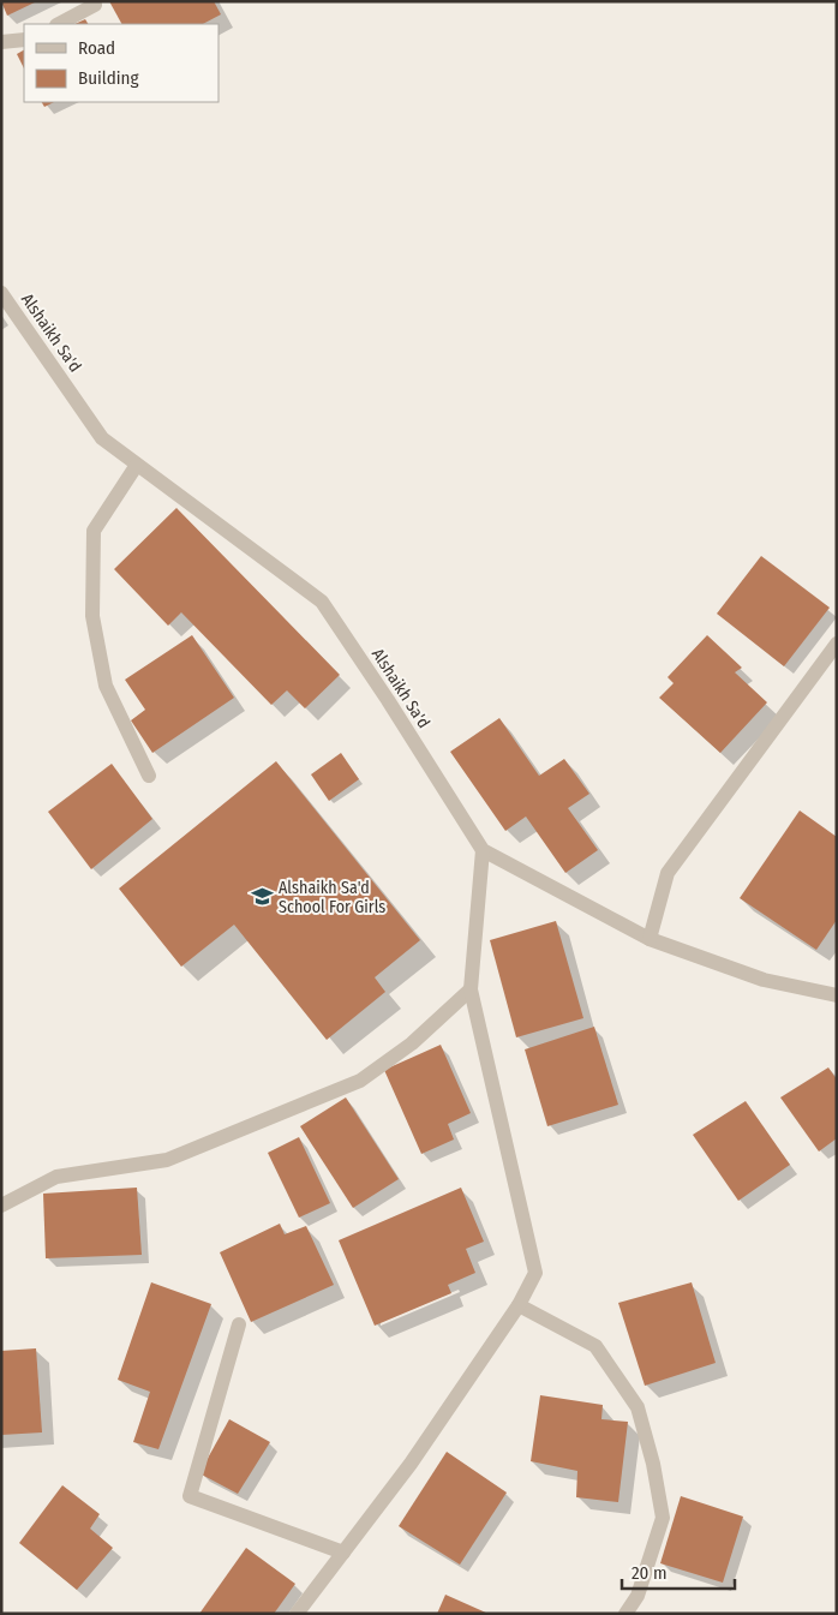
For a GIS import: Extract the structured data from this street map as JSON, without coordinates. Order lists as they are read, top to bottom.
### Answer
{
  "streets": {
    "street": ["Alshaikh Sa'd"]
  },
  "places": {
    "school or university": ["Alshaikh Sa'd School For Girls"]
  },
  "legend": ["Road", "Building"],
  "scale_bar": "20 m"
}
